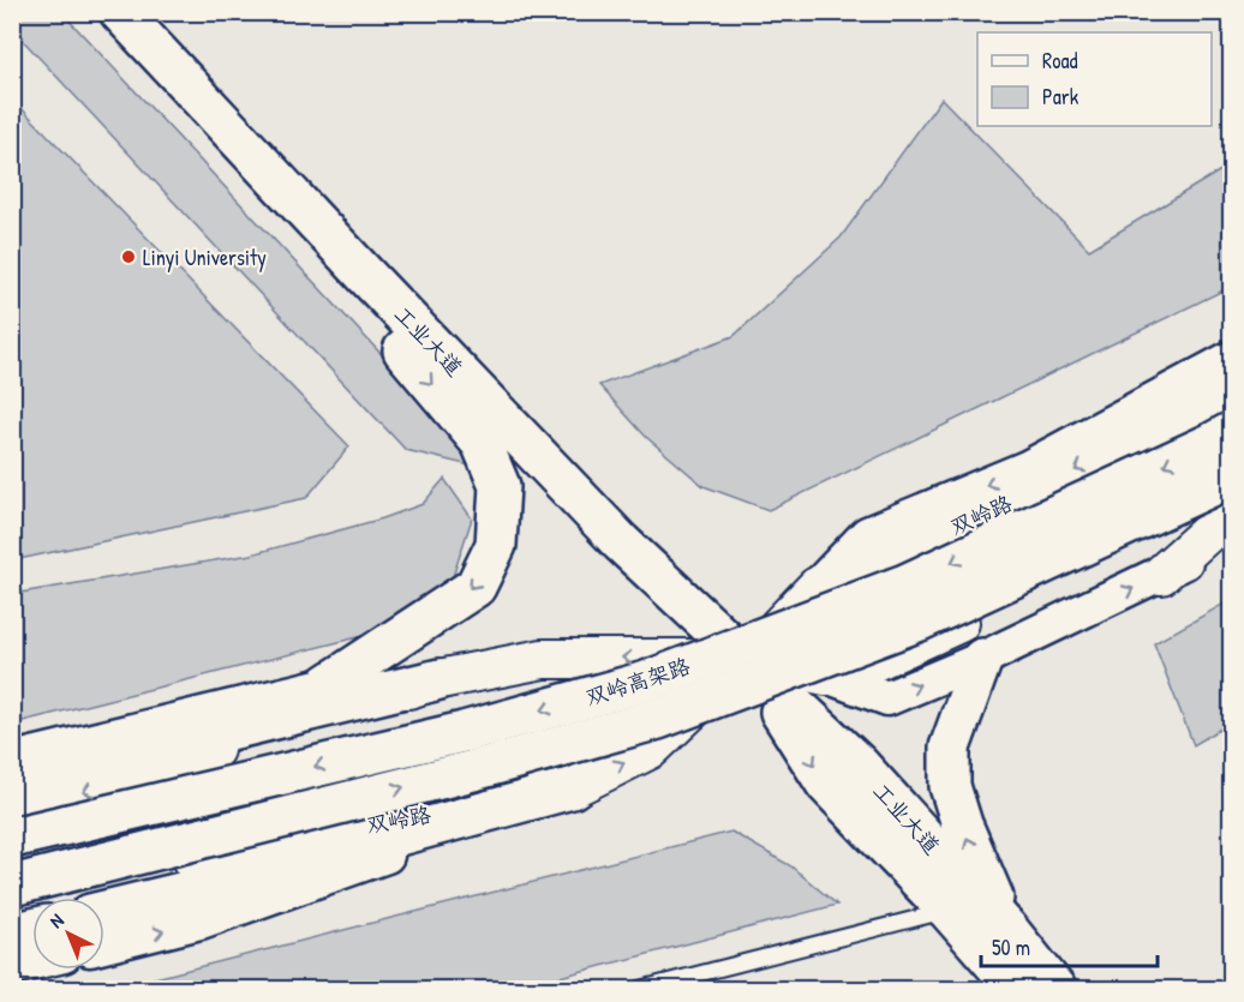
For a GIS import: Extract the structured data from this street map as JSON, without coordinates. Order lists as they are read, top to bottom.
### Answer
{
  "streets": {
    "main road": ["工业大道", "双岭路", "双岭高架路"]
  },
  "crossings": [
    ["工业大道", "双岭路"]
  ],
  "places": ["Linyi University"],
  "legend": ["Road", "Park"],
  "scale_bar": "50 m",
  "north": "top left"
}
